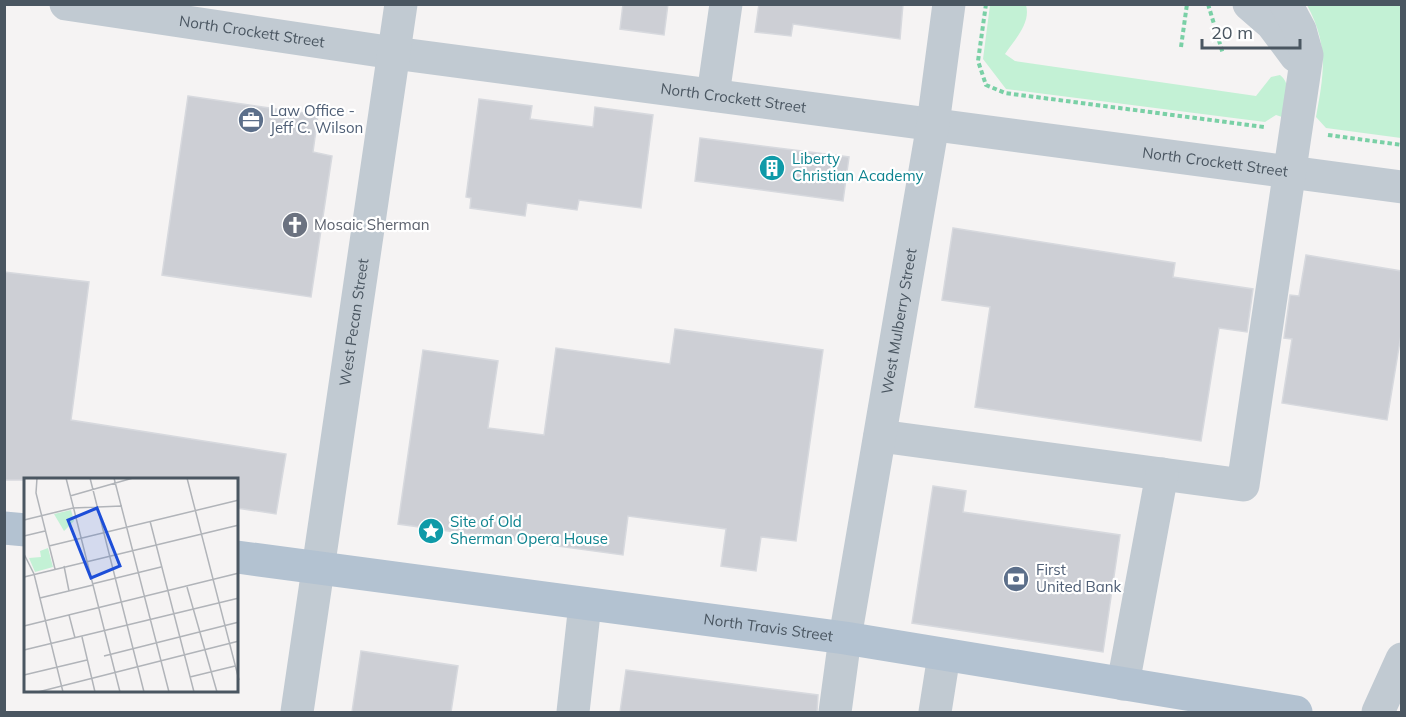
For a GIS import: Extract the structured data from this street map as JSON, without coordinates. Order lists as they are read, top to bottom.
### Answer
{
  "streets": {
    "main road": ["North Travis Street"],
    "street": ["North Crockett Street", "West Pecan Street", "West Mulberry Street"]
  },
  "crossings": [
    ["North Crockett Street", "West Pecan Street"],
    ["North Crockett Street", "West Mulberry Street"],
    ["West Pecan Street", "North Travis Street"],
    ["West Mulberry Street", "North Travis Street"]
  ],
  "places": {
    "office": ["Law Office - Jeff C. Wilson"],
    "building": ["Liberty Christian Academy"],
    "church": ["Mosaic Sherman"],
    "place": ["Site of Old Sherman Opera House"],
    "bank": ["First United Bank"]
  },
  "scale_bar": "20 m"
}
